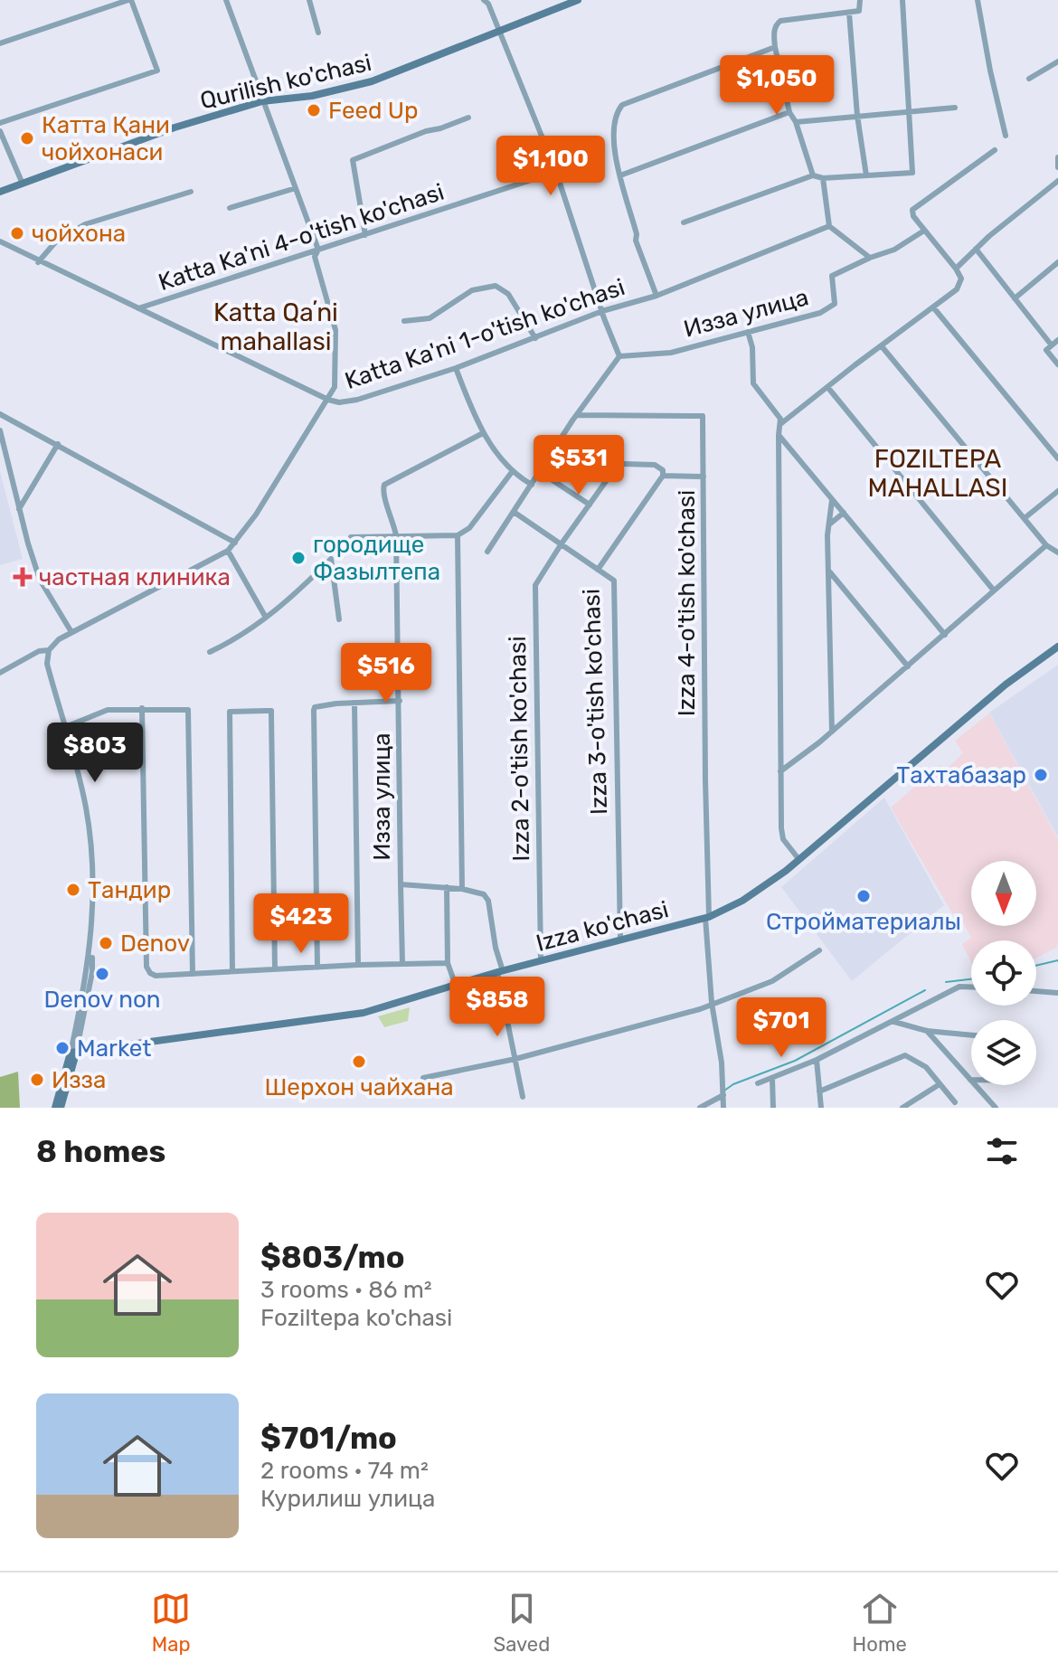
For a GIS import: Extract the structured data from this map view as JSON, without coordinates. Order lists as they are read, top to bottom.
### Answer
{
  "streets": {
    "main road": ["Qurilish ko'chasi", "Izza ko'chasi"],
    "street": [
      "Katta Ka'ni 4-o'tish ko'chasi",
      "Изза улица",
      "Katta Ka'ni 1-o'tish ko'chasi",
      "Izza 4-o'tish ko'chasi",
      "Izza 3-o'tish ko'chasi",
      "Izza 2-o'tish ko'chasi"
    ]
  },
  "crossings": [
    ["Katta Ka'ni 4-o'tish ko'chasi", "Katta Ka'ni 1-o'tish ko'chasi"],
    ["Изза улица", "Izza ko'chasi"],
    ["Izza 4-o'tish ko'chasi", "Izza ko'chasi"],
    ["Izza 3-o'tish ko'chasi", "Izza 2-o'tish ko'chasi"],
    ["Izza 3-o'tish ko'chasi", "Izza ko'chasi"],
    ["Izza 2-o'tish ko'chasi", "Izza ko'chasi"]
  ],
  "districts": ["Katta Qaʼni mahallasi", "FOZILTEPA MAHALLASI"],
  "places": {
    "other": [
      "Feed Up",
      "Катта Қани чойхонаси",
      "чойхона",
      "городище Фазылтепа",
      "Тахтабазар",
      "Тандир",
      "Стройматериалы",
      "Denov",
      "Denov non",
      "Market",
      "Шерхон чайхана",
      "Изза"
    ],
    "health": ["частная клиника"]
  },
  "north": "bottom",
  "page": {
    "price": [
      "$1,050",
      "$1,100",
      "$531",
      "$516",
      "$803",
      "$423",
      "$858",
      "$701"
    ],
    "heading": "8 homes",
    "list": [
      {
        "name": "$803/mo",
        "note": "3 rooms · 86 m² · Foziltepa ko'chasi"
      },
      {
        "name": "$701/mo",
        "note": "2 rooms · 74 m² · Курилиш улица"
      }
    ],
    "tabs": ["Map", "Saved", "Home"]
  }
}
